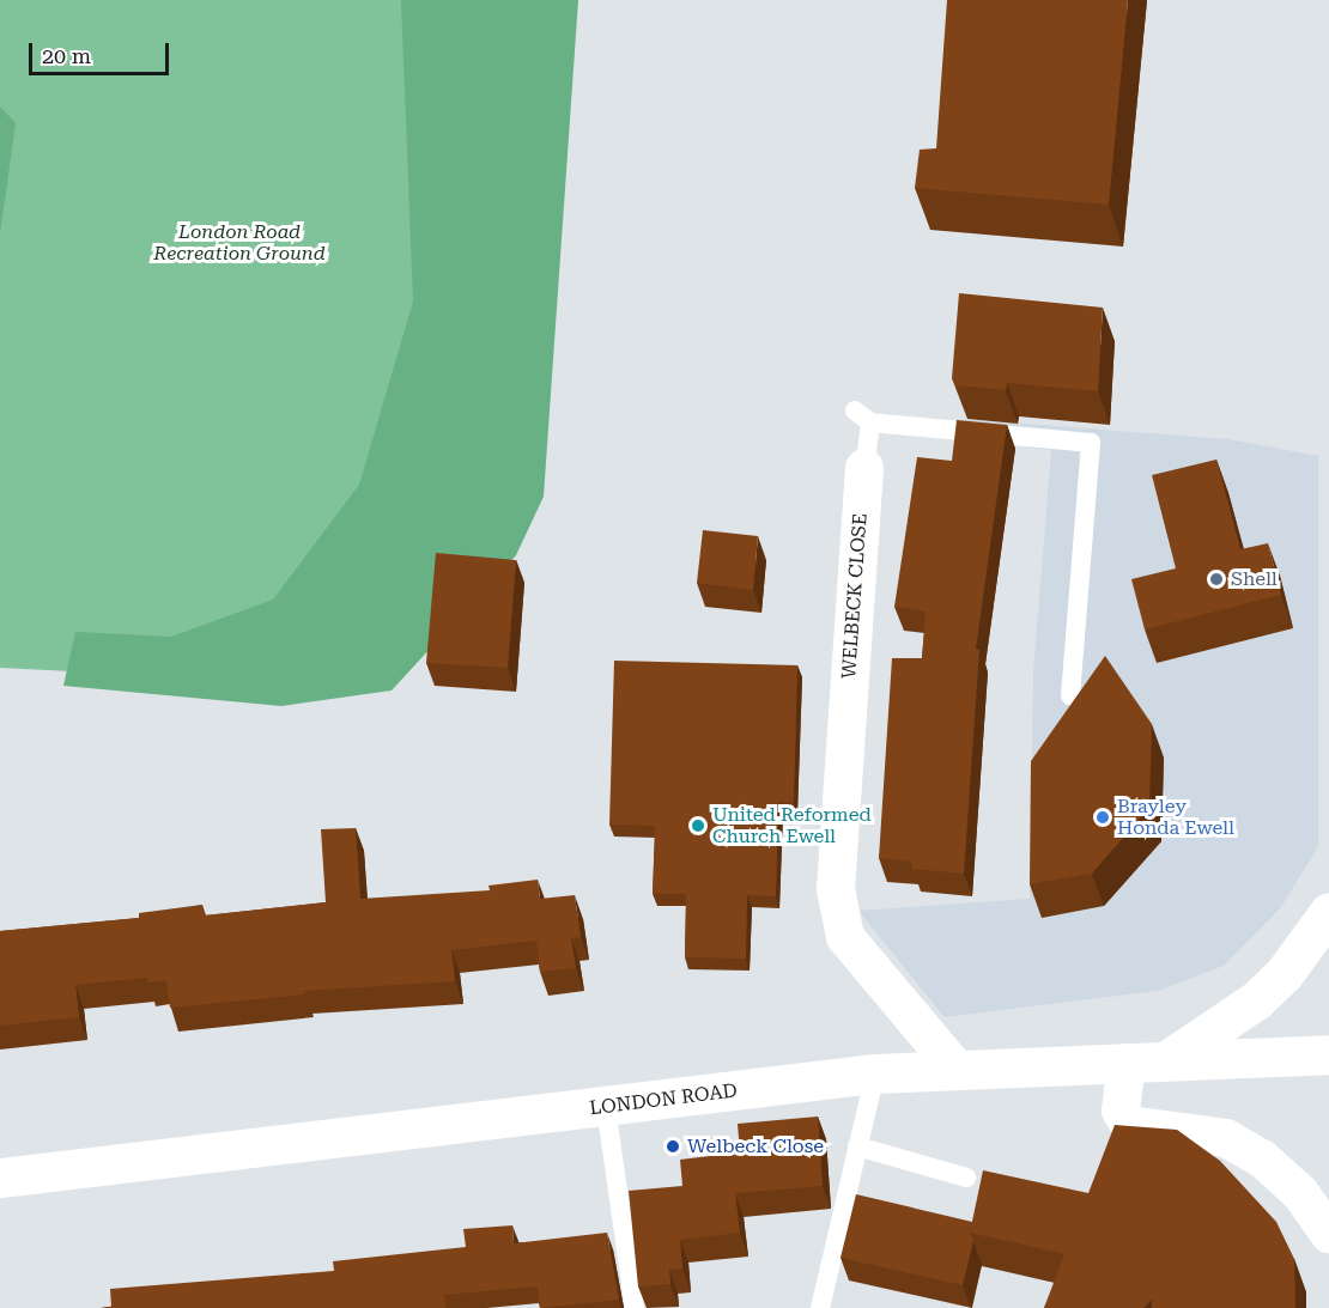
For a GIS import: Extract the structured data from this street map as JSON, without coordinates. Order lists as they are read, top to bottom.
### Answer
{
  "streets": {
    "main road": ["LONDON ROAD"],
    "street": ["WELBECK CLOSE"]
  },
  "crossings": [
    ["WELBECK CLOSE", "LONDON ROAD"]
  ],
  "parks": ["London Road Recreation Ground"],
  "places": [
    "Shell",
    "Brayley Honda Ewell",
    "United Reformed Church Ewell",
    "Welbeck Close"
  ],
  "scale_bar": "20 m"
}
